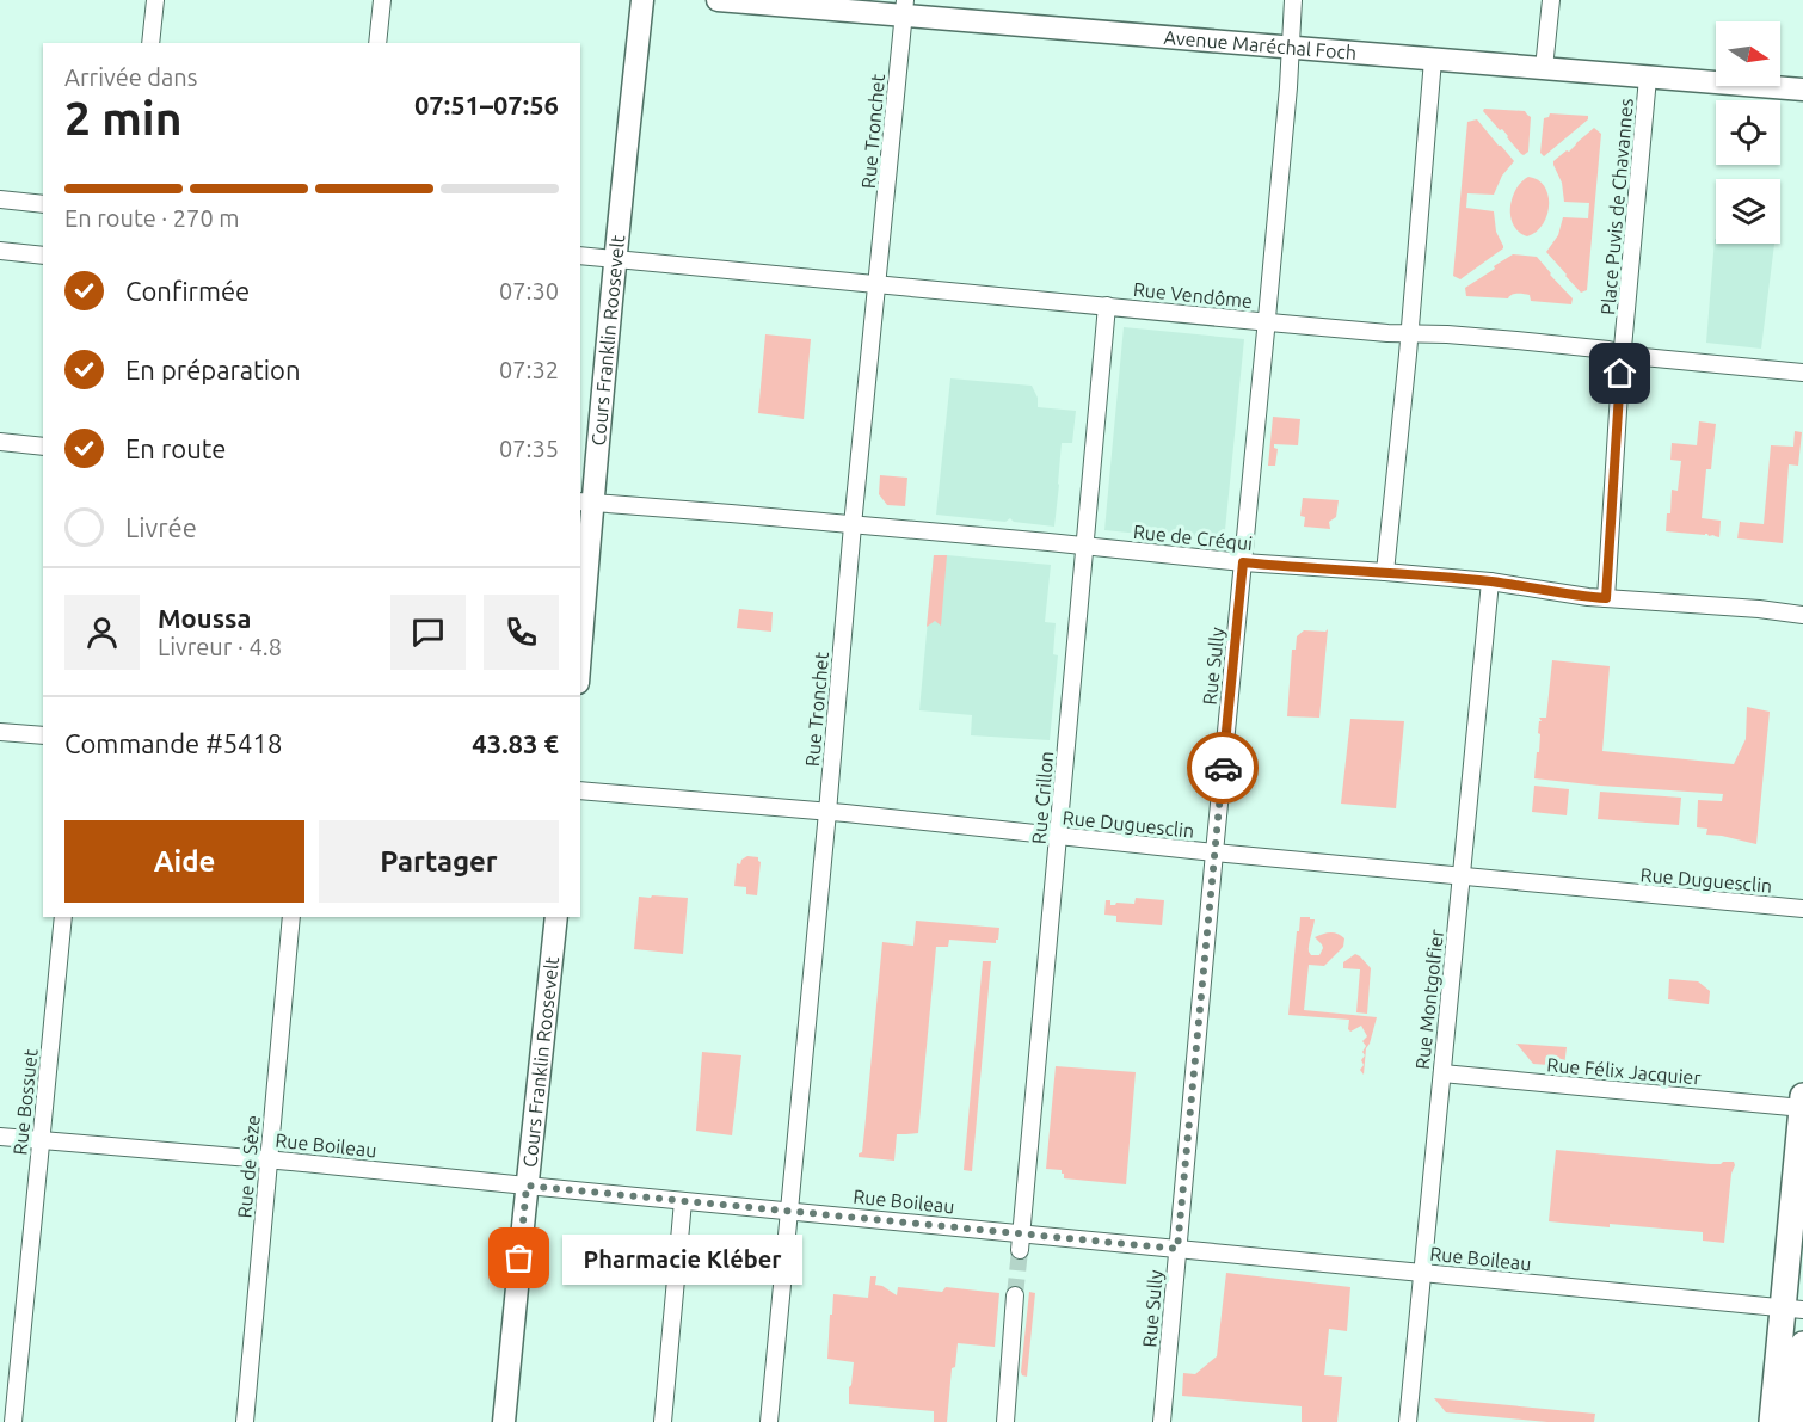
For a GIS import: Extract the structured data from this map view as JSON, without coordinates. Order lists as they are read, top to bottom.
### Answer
{
  "streets": {
    "main road": ["Avenue Maréchal Foch", "Cours Franklin Roosevelt"],
    "street": [
      "Rue Tronchet",
      "Place Puvis de Chavannes",
      "Rue Vendôme",
      "Rue de Créqui",
      "Rue Sully",
      "Rue Crillon",
      "Rue Duguesclin",
      "Rue Montgolfier",
      "Rue Félix Jacquier",
      "Rue Bossuet",
      "Rue Boileau",
      "Rue de Sèze"
    ]
  },
  "crossings": [
    ["Avenue Maréchal Foch", "Rue Tronchet"],
    ["Avenue Maréchal Foch", "Place Puvis de Chavannes"],
    ["Avenue Maréchal Foch", "Rue Sully"],
    ["Rue Tronchet", "Rue Vendôme"],
    ["Rue Tronchet", "Rue de Créqui"],
    ["Rue Tronchet", "Rue Duguesclin"],
    ["Rue Tronchet", "Rue Boileau"],
    ["Place Puvis de Chavannes", "Rue Vendôme"],
    ["Place Puvis de Chavannes", "Rue de Créqui"],
    ["Rue Vendôme", "Cours Franklin Roosevelt"],
    ["Rue Vendôme", "Rue Sully"],
    ["Rue Vendôme", "Rue Crillon"],
    ["Cours Franklin Roosevelt", "Rue de Créqui"],
    ["Cours Franklin Roosevelt", "Rue Boileau"],
    ["Rue de Créqui", "Rue Sully"],
    ["Rue de Créqui", "Rue Crillon"],
    ["Rue de Créqui", "Rue Montgolfier"],
    ["Rue Sully", "Rue Duguesclin"],
    ["Rue Sully", "Rue Boileau"],
    ["Rue Crillon", "Rue Duguesclin"],
    ["Rue Crillon", "Rue Boileau"],
    ["Rue Duguesclin", "Rue Montgolfier"],
    ["Rue Montgolfier", "Rue Félix Jacquier"],
    ["Rue Montgolfier", "Rue Boileau"],
    ["Rue Bossuet", "Rue Boileau"],
    ["Rue Boileau", "Rue de Sèze"]
  ],
  "places": ["Pharmacie Kléber"],
  "north": "right",
  "page": {
    "heading": ["2 min", "Arrivée dans", "07:51–07:56"],
    "panel": [
      "Moussa",
      "Livreur · 4.8",
      "Commande #5418",
      "43.83 €"
    ],
    "bar": "En route · 270 m",
    "list": [
      ["Confirmée", "07:30"],
      ["En préparation", "07:32"],
      ["En route", "07:35"],
      "Livrée"
    ],
    "buttons": ["Aide", "Partager"],
    "bubble": "Pharmacie Kléber"
  }
}
